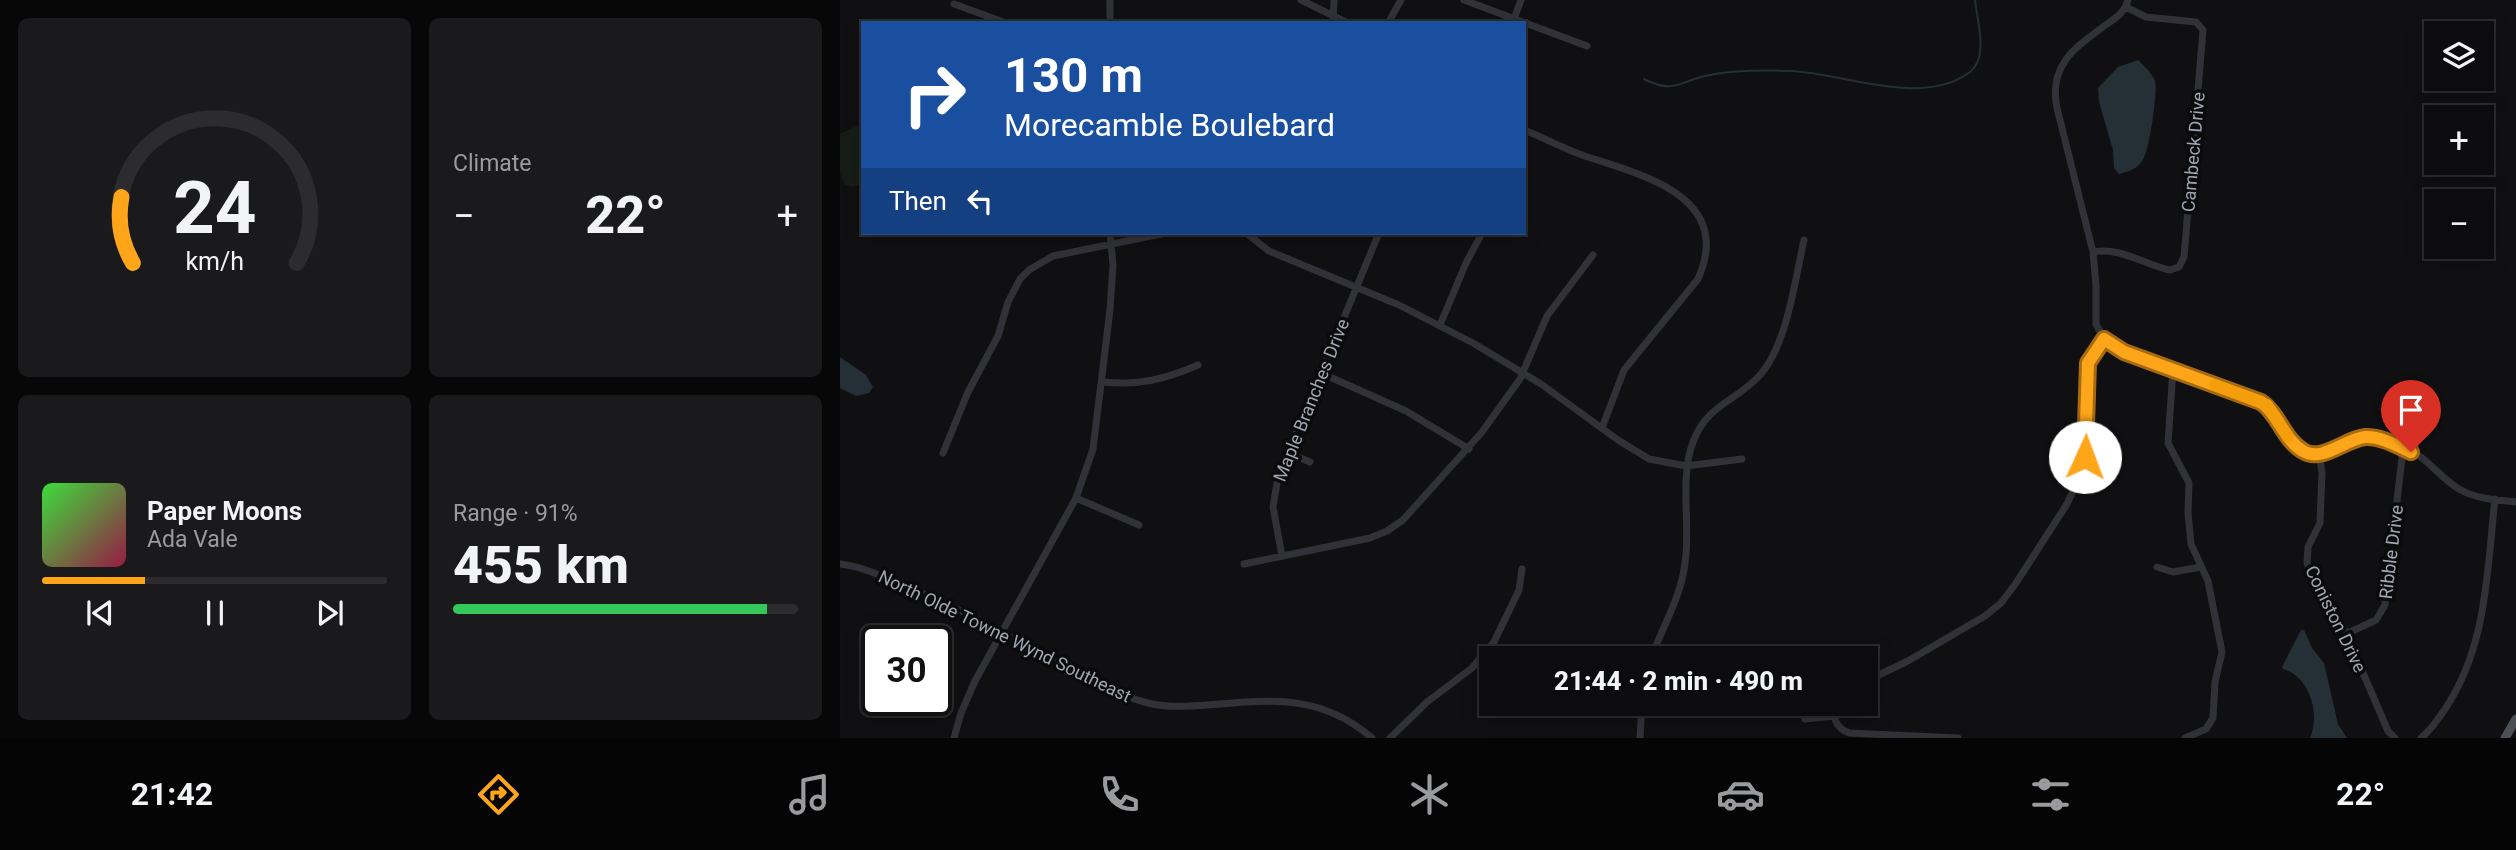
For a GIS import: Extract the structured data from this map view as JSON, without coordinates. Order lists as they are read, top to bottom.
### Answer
{
  "streets": {
    "street": [
      "Cambeck Drive",
      "Maple Branches Drive",
      "Ribble Drive",
      "Coniston Drive",
      "North Olde Towne Wynd Southeast"
    ]
  },
  "crossings": [
    ["Ribble Drive", "Coniston Drive"]
  ],
  "page": {
    "tile": [
      "Climate",
      ["Range · 91%", "455 km"]
    ],
    "map_buttons": ["+", "−"],
    "turn": ["130 m", "Morecamble Boulebard"],
    "then": "Then",
    "heat": ["−", "22°", "+"],
    "song": ["Paper Moons", "Ada Vale"],
    "limit": "30",
    "trip": "21:44 · 2 min · 490 m",
    "tabs": ["21:42", "22°"],
    "gauge": ["24", "km/h"]
  }
}
